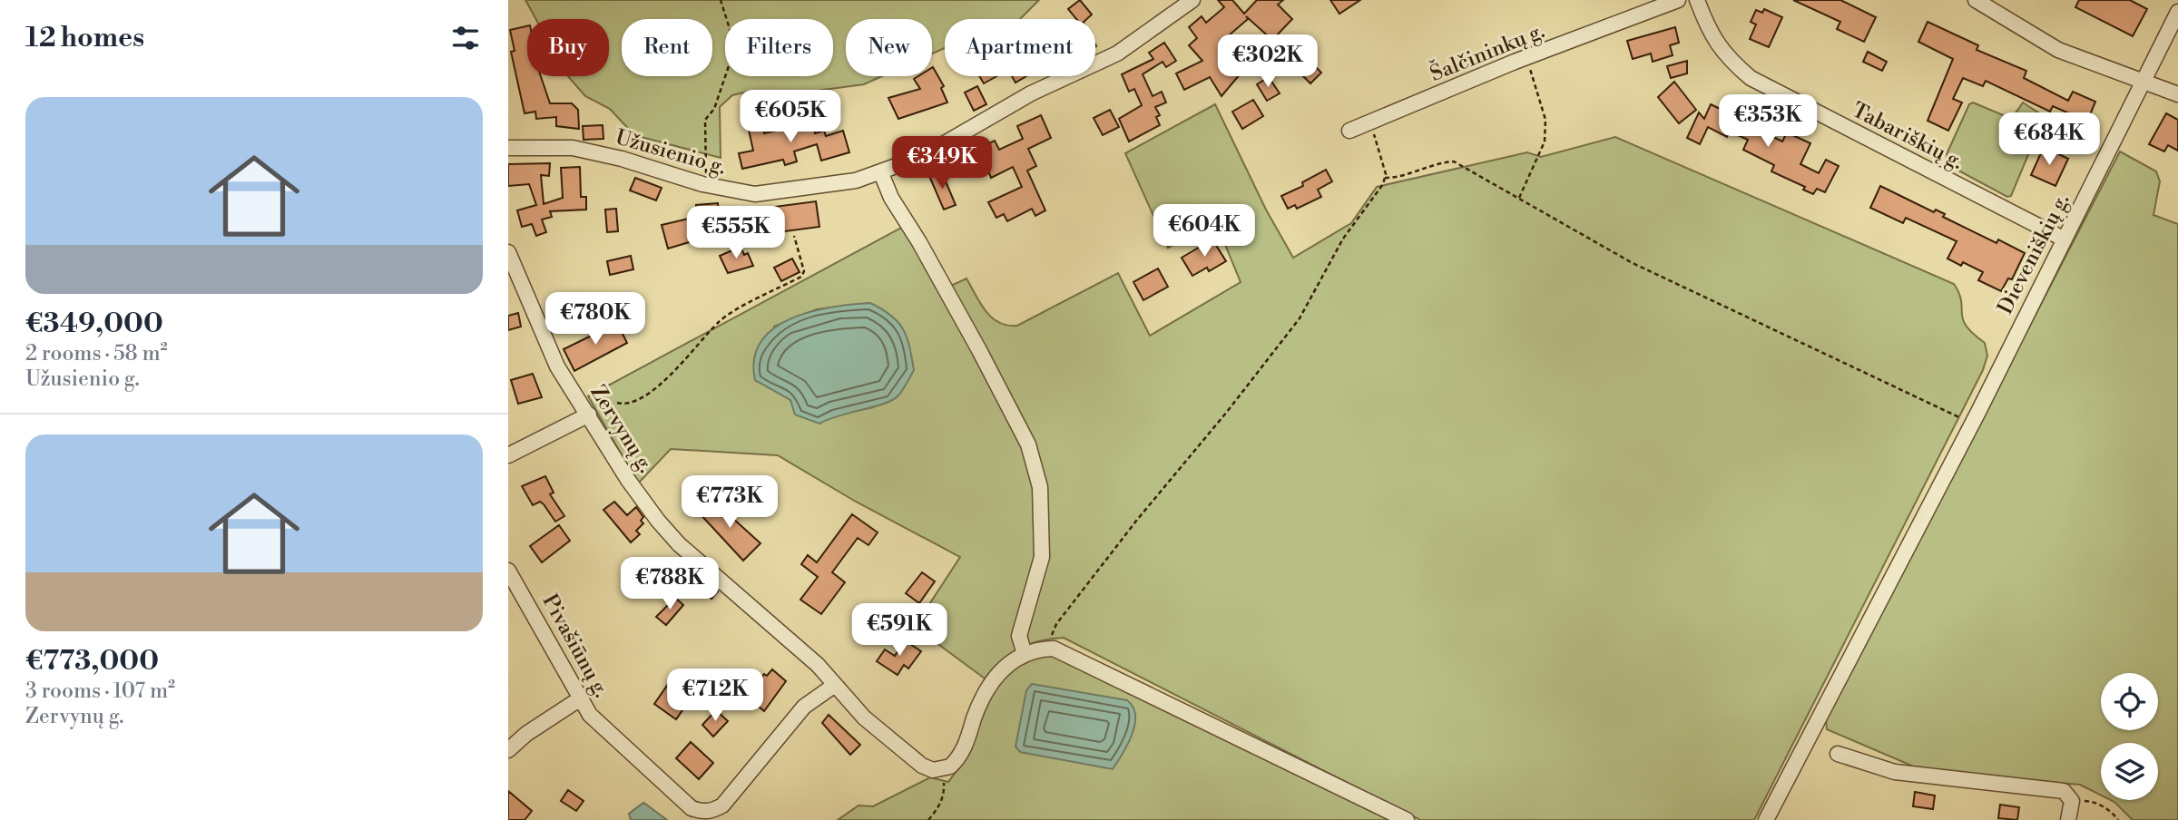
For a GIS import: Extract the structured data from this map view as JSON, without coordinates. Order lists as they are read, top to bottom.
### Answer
{
  "streets": {
    "street": [
      "Šalčininkų g.",
      "Tabariškių g.",
      "Užusienio g.",
      "Dieveniškių g.",
      "Zervynų g.",
      "Pivašiūnų g."
    ]
  },
  "crossings": [
    ["Tabariškių g.", "Dieveniškių g."],
    ["Zervynų g.", "Pivašiūnų g."]
  ],
  "page": {
    "heading": "12 homes",
    "chip": [
      "Buy",
      "Rent",
      "Filters",
      "New",
      "Apartment"
    ],
    "price": [
      "€302K",
      "€605K",
      "€353K",
      "€684K",
      "€349K",
      "€604K",
      "€555K",
      "€780K",
      "€773K",
      "€788K",
      "€591K",
      "€712K"
    ],
    "list": [
      {
        "name": "€349,000",
        "note": "2 rooms · 58 m² · Užusienio g."
      },
      {
        "name": "€773,000",
        "note": "3 rooms · 107 m² · Zervynų g."
      }
    ]
  }
}
